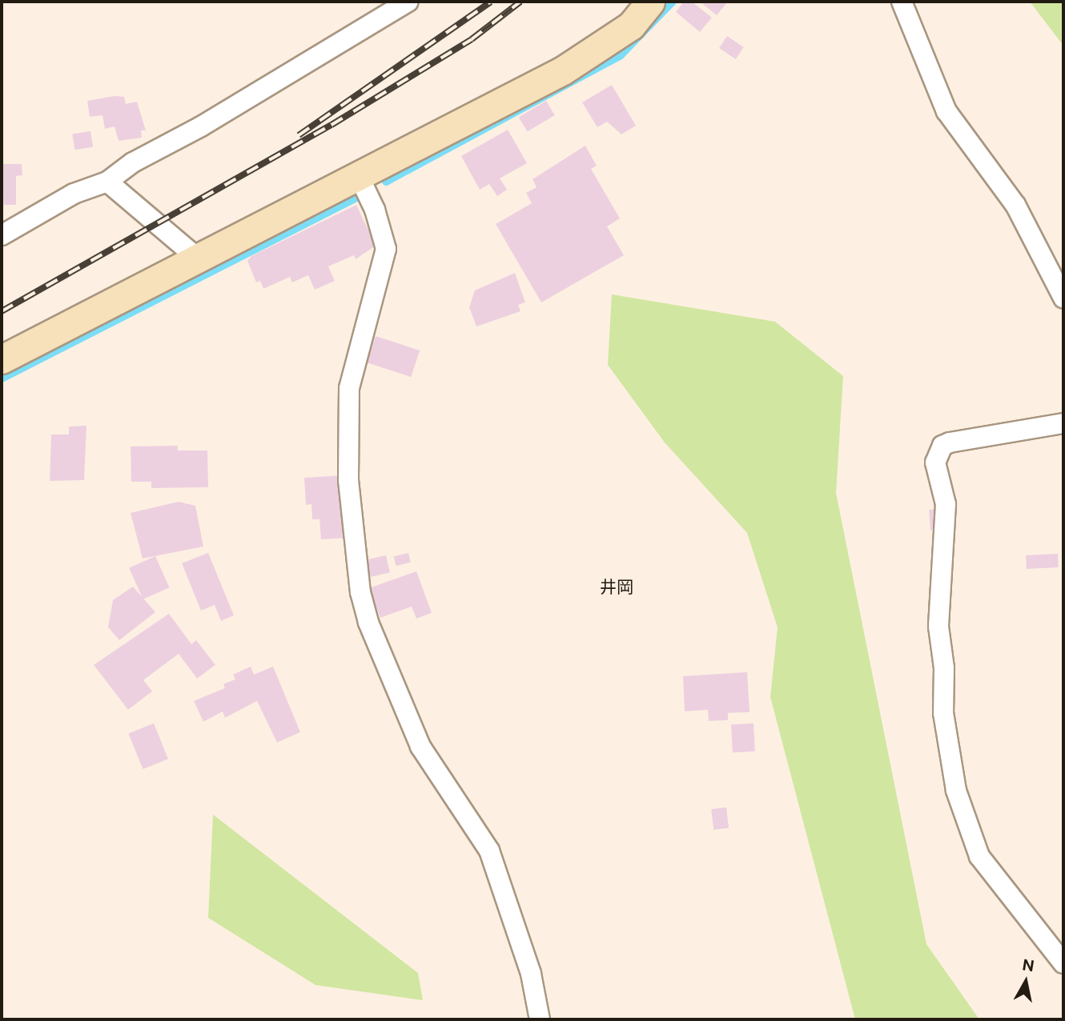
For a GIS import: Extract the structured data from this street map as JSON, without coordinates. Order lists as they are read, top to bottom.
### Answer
{
  "districts": ["井岡"],
  "north": "top"
}
